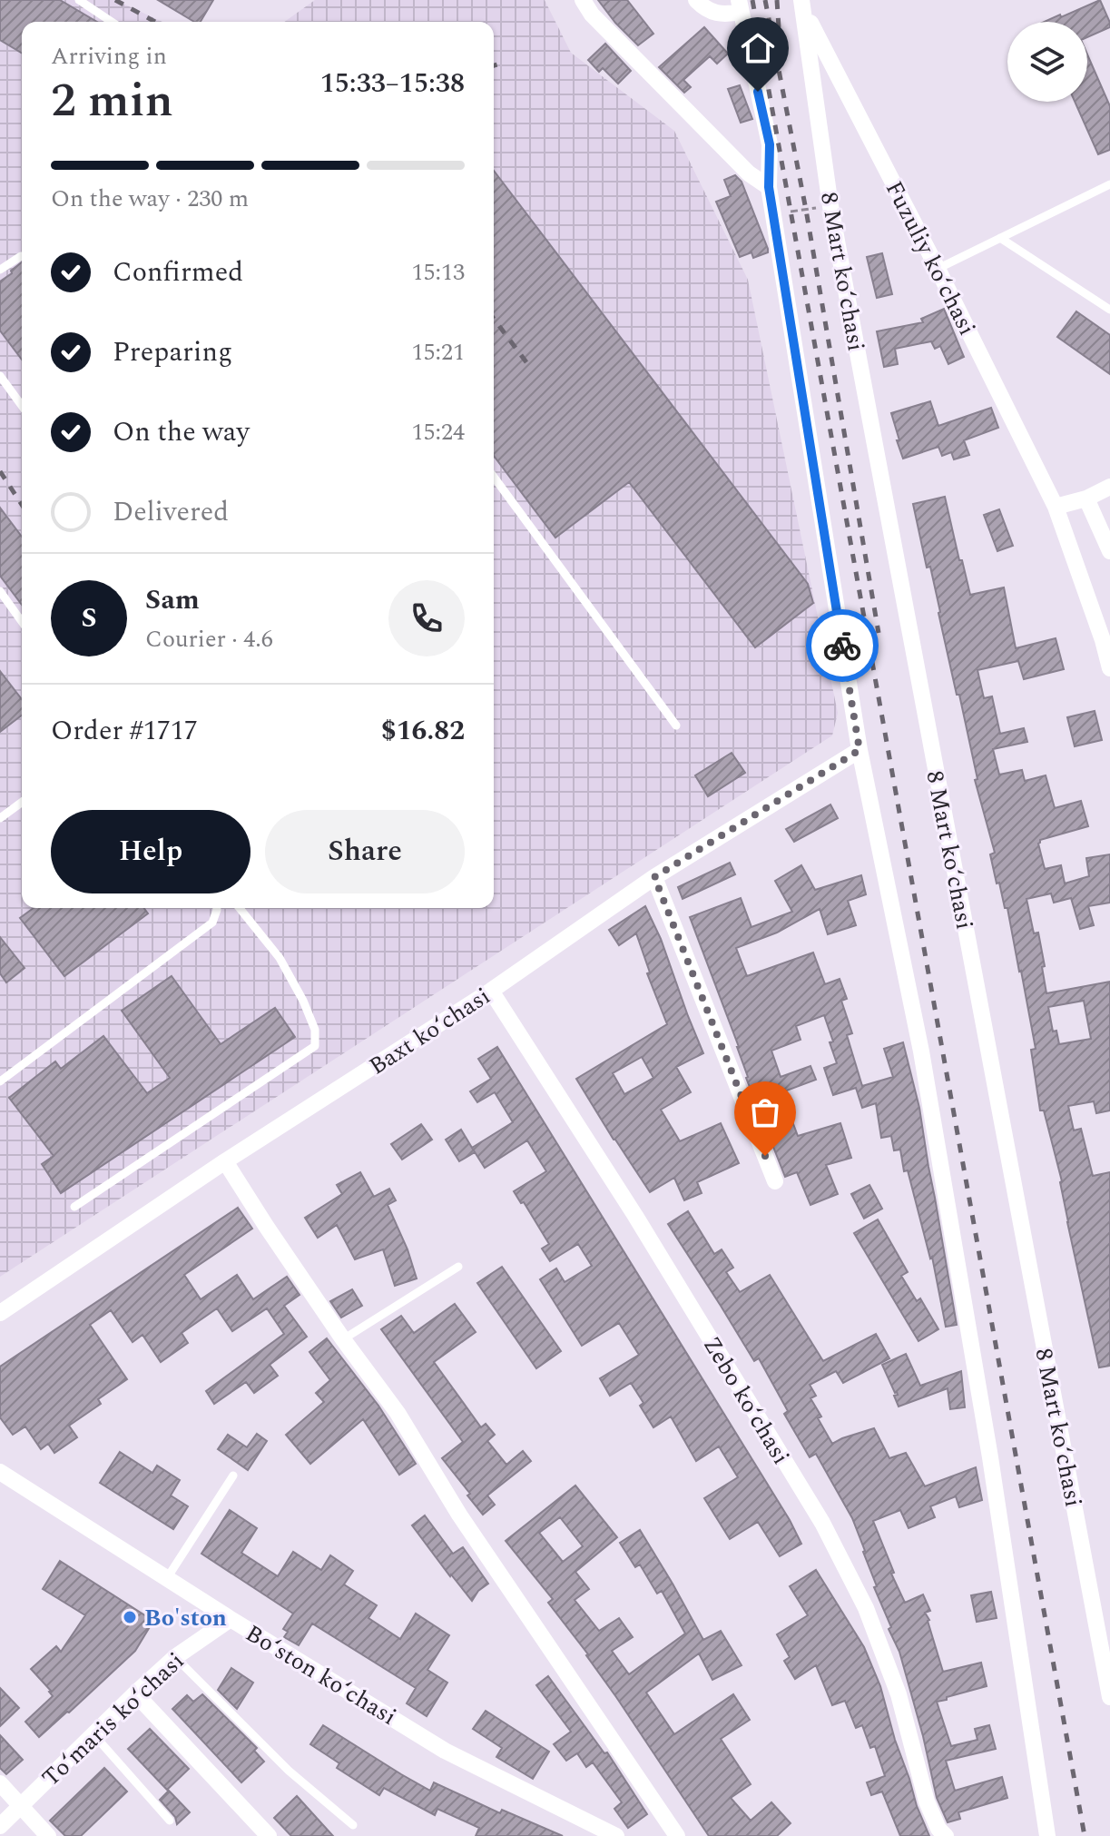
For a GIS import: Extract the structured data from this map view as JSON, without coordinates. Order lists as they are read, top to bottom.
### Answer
{
  "streets": {
    "street": [
      "Fuzuliy koʻchasi",
      "8 Mart koʻchasi",
      "Baxt koʻchasi",
      "Zebo koʻchasi",
      "Boʻston koʻchasi",
      "Toʻmaris koʻchasi"
    ]
  },
  "crossings": [
    ["Fuzuliy koʻchasi", "8 Mart koʻchasi"],
    ["Baxt koʻchasi", "Zebo koʻchasi"],
    ["Boʻston koʻchasi", "Toʻmaris koʻchasi"]
  ],
  "places": ["Bo'ston"],
  "page": {
    "heading": ["2 min", "Arriving in", "15:33–15:38"],
    "panel": [
      "Sam",
      "Courier · 4.6",
      "Order #1717",
      "$16.82"
    ],
    "bar": "On the way · 230 m",
    "list": [
      ["Confirmed", "15:13"],
      ["Preparing", "15:21"],
      ["On the way", "15:24"],
      "Delivered"
    ],
    "round": "S",
    "buttons": ["Help", "Share"]
  }
}
